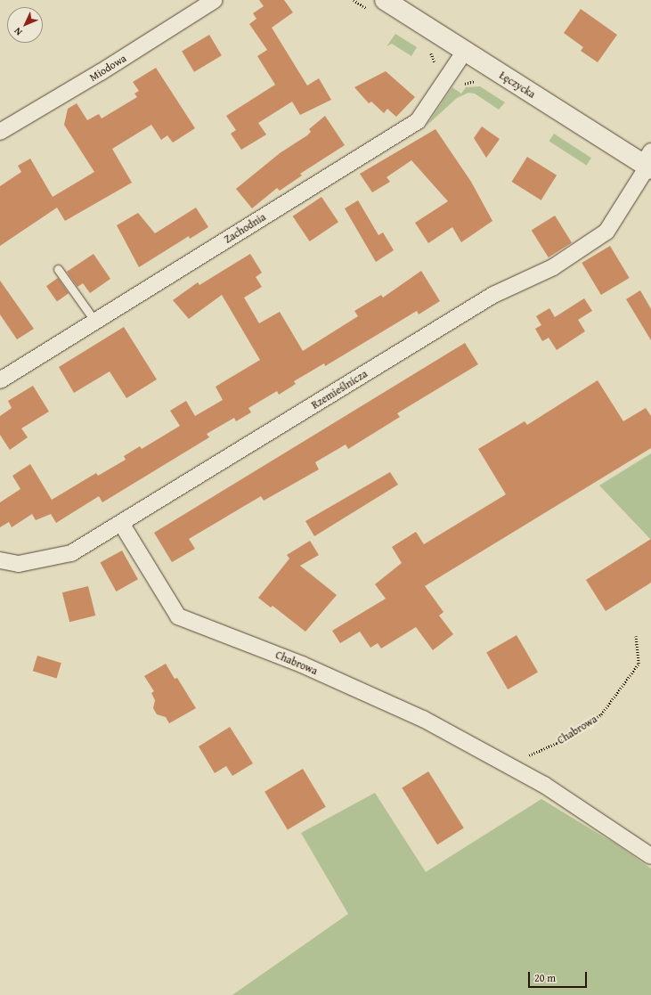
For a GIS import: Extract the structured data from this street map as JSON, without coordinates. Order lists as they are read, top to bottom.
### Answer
{
  "streets": {
    "main road": ["Łęczycka"],
    "street": [
      "Miodowa",
      "Zachodnia",
      "Rzemieślnicza",
      "Chabrowa"
    ]
  },
  "crossings": [
    ["Łęczycka", "Zachodnia"],
    ["Łęczycka", "Rzemieślnicza"],
    ["Rzemieślnicza", "Chabrowa"]
  ],
  "scale_bar": "20 m",
  "north": "bottom left"
}
